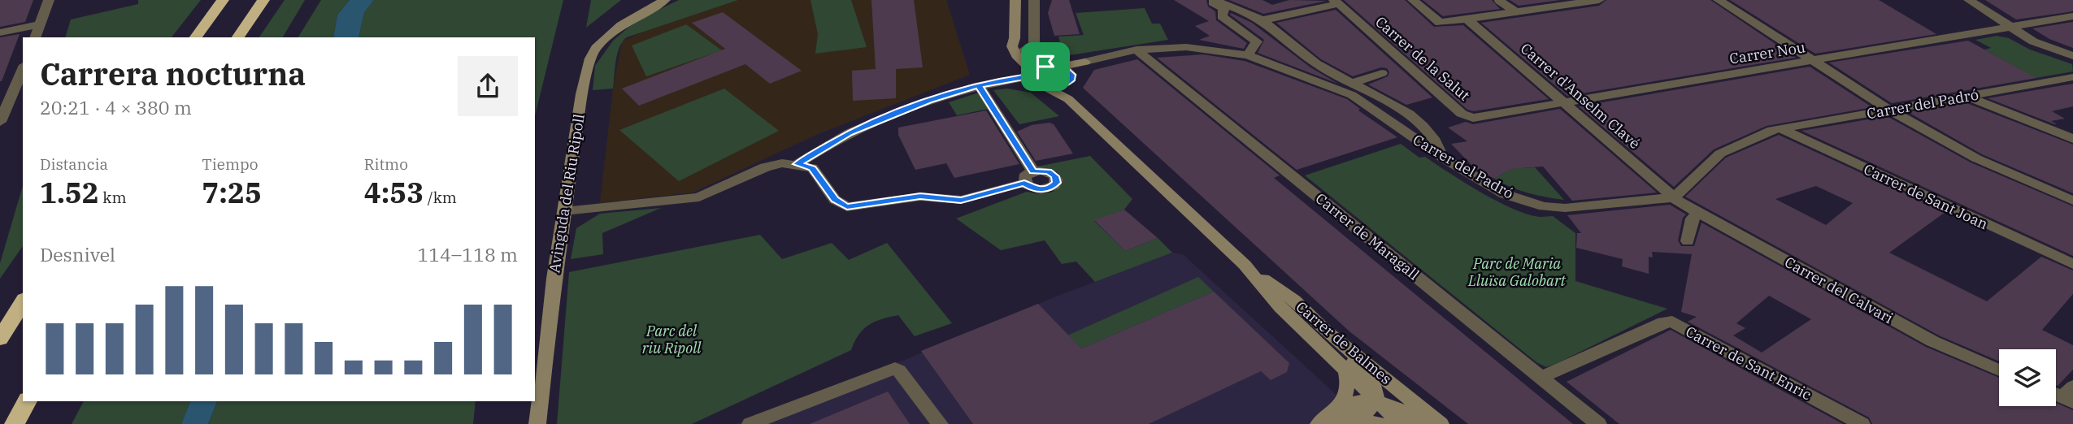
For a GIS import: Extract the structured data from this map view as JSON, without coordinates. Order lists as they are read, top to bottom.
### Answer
{
  "streets": {
    "main road": ["Carrer del Padró", "Avinguda del Riu Ripoll", "Carrer de Balmes"],
    "street": [
      "Carrer Nou",
      "Carrer de la Salut",
      "Carrer d'Anselm Clavé",
      "Carrer de Sant Joan",
      "Carrer de Maragall",
      "Carrer del Calvari",
      "Carrer de Sant Enric"
    ]
  },
  "crossings": [
    ["Carrer Nou", "Carrer de la Salut"],
    ["Carrer Nou", "Carrer d'Anselm Clavé"],
    ["Carrer d'Anselm Clavé", "Carrer del Padró"],
    ["Carrer d'Anselm Clavé", "Carrer del Calvari"],
    ["Carrer del Padró", "Carrer de Sant Joan"],
    ["Carrer del Padró", "Carrer de Maragall"],
    ["Carrer del Padró", "Carrer del Calvari"],
    ["Carrer del Padró", "Carrer de Balmes"],
    ["Carrer de Maragall", "Carrer de Sant Enric"]
  ],
  "parks": ["Parc de Maria Lluïsa Galobart", "Parc del riu Ripoll"],
  "page": {
    "heading": ["Carrera nocturna", "20:21 · 4 × 380 m"],
    "stats": [
      ["Distancia", "1.52 km"],
      ["Tiempo", "7:25"],
      ["Ritmo", "4:53 /km"]
    ],
    "chart": ["Desnivel", "114–118 m"]
  }
}
